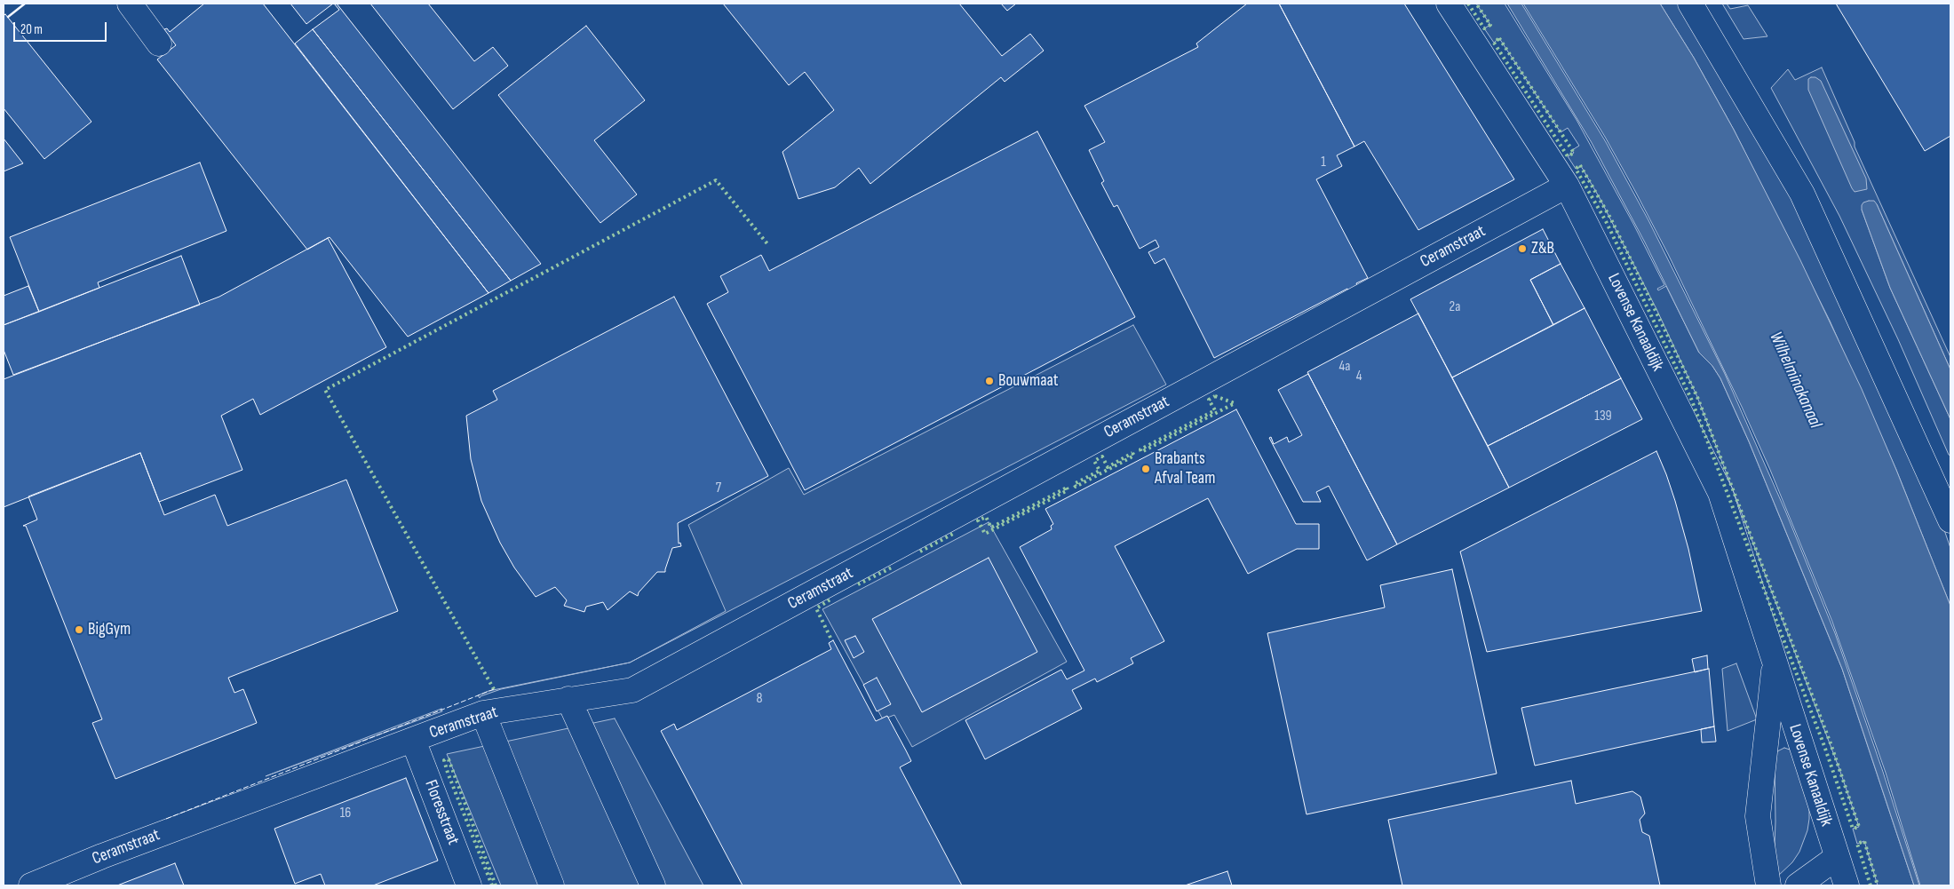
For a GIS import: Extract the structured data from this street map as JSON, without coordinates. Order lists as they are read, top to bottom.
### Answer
{
  "streets": {
    "street": ["Ceramstraat", "Lovense Kanaaldijk", "Floresstraat"]
  },
  "crossings": [
    ["Ceramstraat", "Lovense Kanaaldijk"],
    ["Ceramstraat", "Floresstraat"]
  ],
  "water": ["Wilhelminakanaal"],
  "places": [
    "Z&B",
    "Bouwmaat",
    "Brabants Afval Team",
    "BigGym"
  ],
  "house_numbers": [
    "1",
    "2a",
    "4a",
    "4",
    "139",
    "7",
    "8",
    "16"
  ],
  "scale_bar": "20 m"
}
